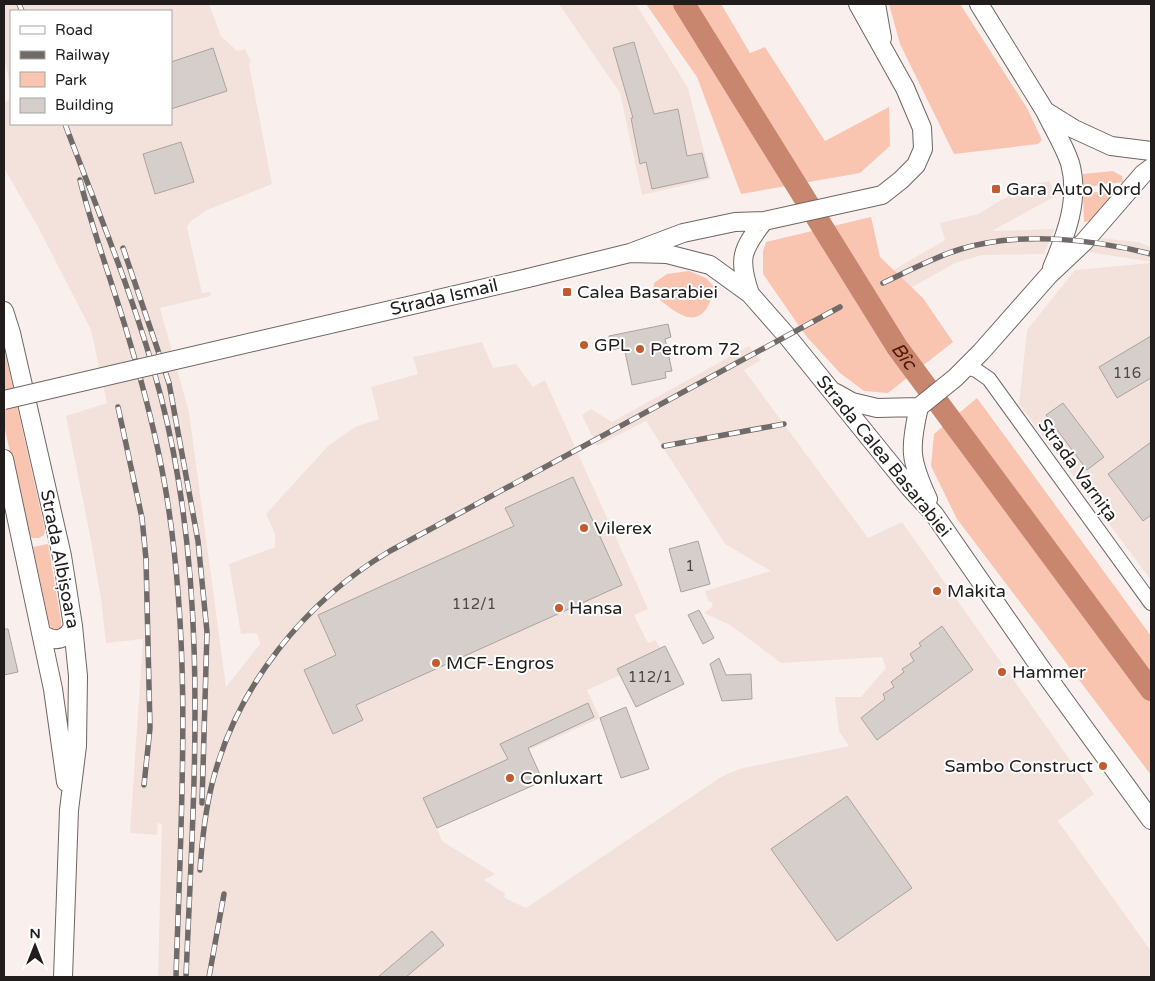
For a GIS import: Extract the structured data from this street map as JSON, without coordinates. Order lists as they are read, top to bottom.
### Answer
{
  "streets": {
    "main road": ["Strada Ismail", "Strada Calea Basarabiei", "Strada Albișoara"],
    "street": ["Strada Varnița"]
  },
  "crossings": [
    ["Strada Ismail", "Strada Calea Basarabiei"]
  ],
  "water": ["Bîc"],
  "places": {
    "transit": ["Gara Auto Nord", "Calea Basarabiei"],
    "other": [
      "GPL",
      "Petrom 72",
      "Vilerex",
      "Makita",
      "Hansa",
      "MCF-Engros",
      "Hammer",
      "Sambo Construct",
      "Conluxart"
    ]
  },
  "house_numbers": [
    "116",
    "1",
    "112/1",
    "112/1"
  ],
  "legend": [
    "Road",
    "Railway",
    "Park",
    "Building"
  ],
  "north": "top"
}
